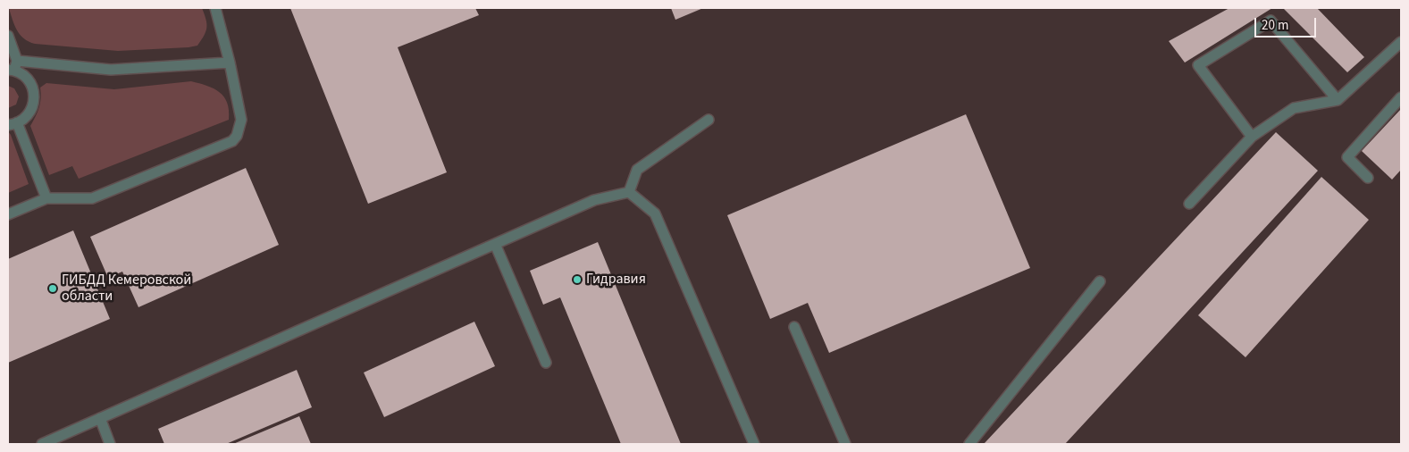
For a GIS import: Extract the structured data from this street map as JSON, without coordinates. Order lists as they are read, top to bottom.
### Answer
{
  "places": ["Гидравия", "ГИБДД Кемеровской области"],
  "scale_bar": "20 m"
}
